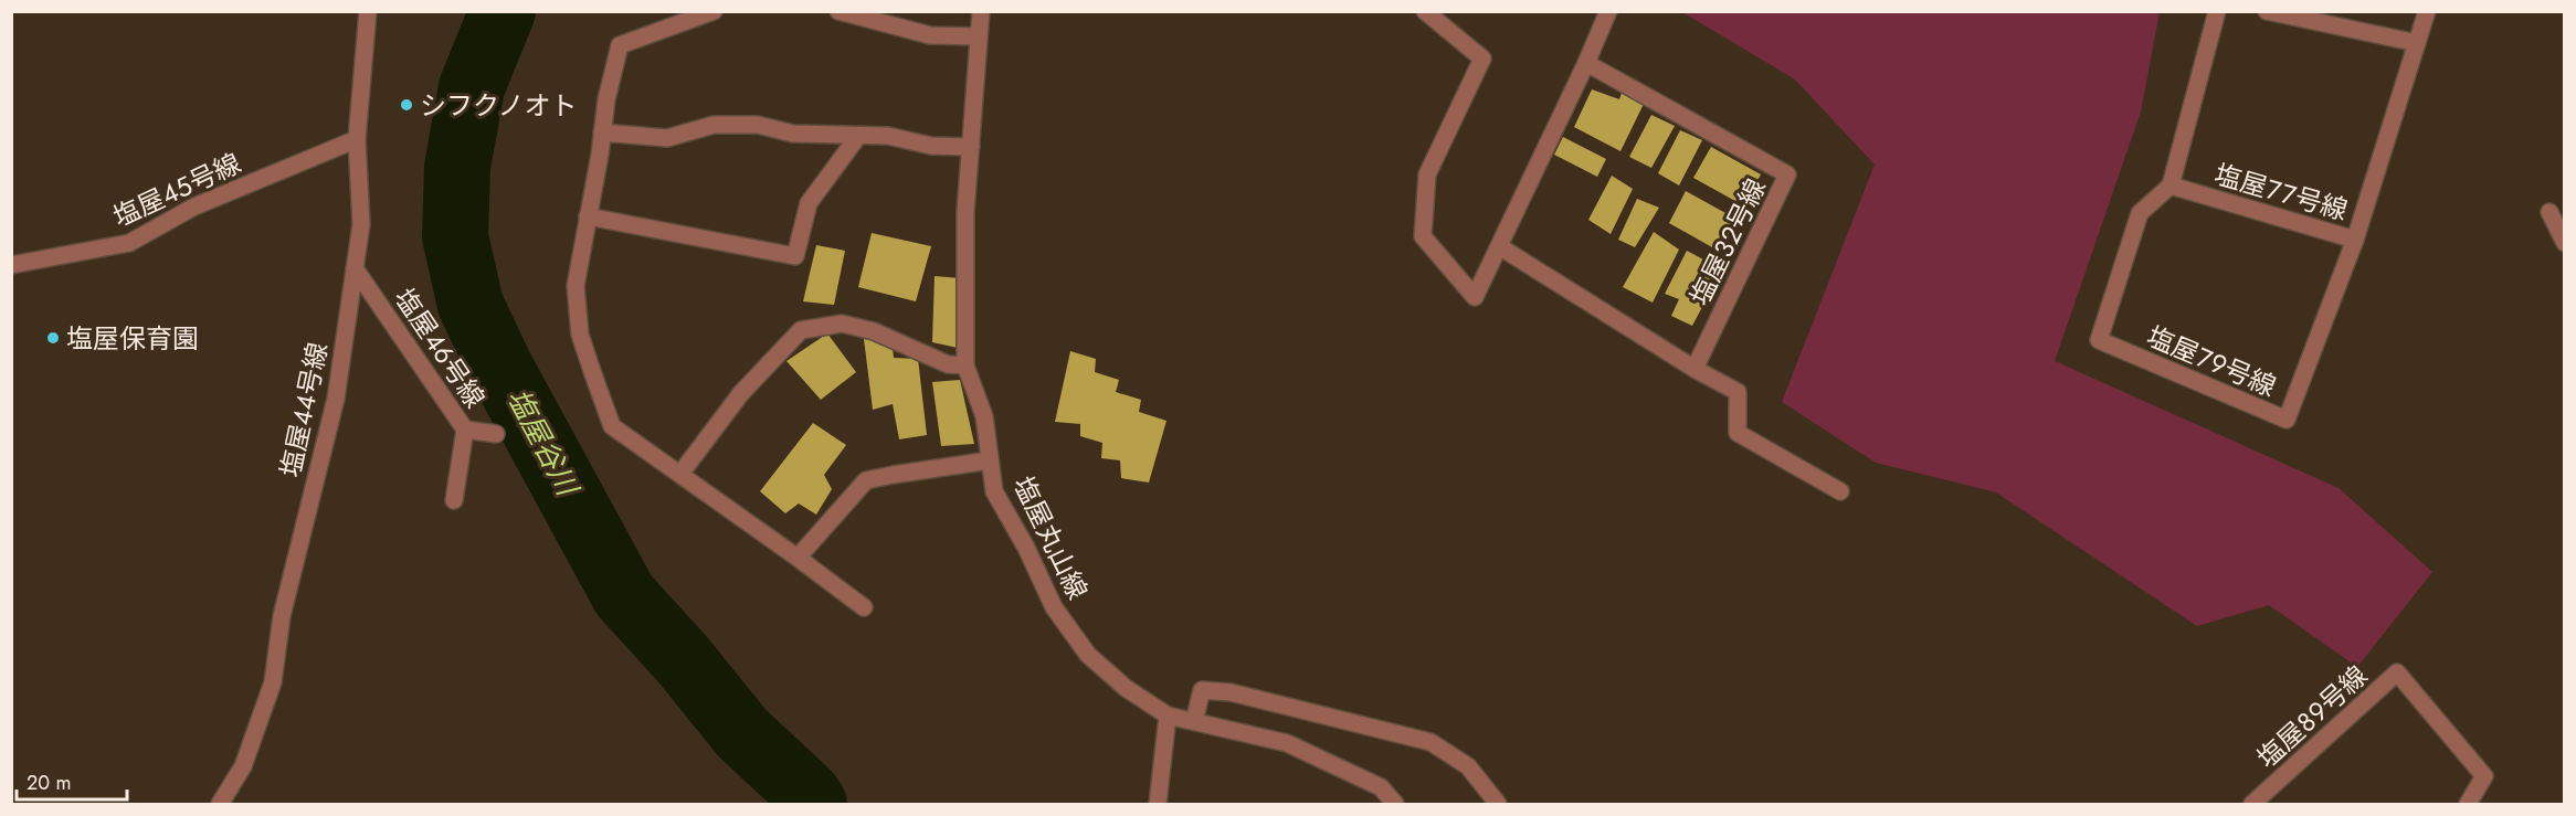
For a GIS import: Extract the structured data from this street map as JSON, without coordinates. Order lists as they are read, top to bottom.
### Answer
{
  "streets": {
    "street": [
      "塩屋４５号線",
      "塩屋７７号線",
      "塩屋３２号線",
      "塩屋４６号線",
      "塩屋７９号線",
      "塩屋４４号線",
      "塩屋丸山線",
      "塩屋８９号線"
    ]
  },
  "crossings": [
    ["塩屋４５号線", "塩屋４４号線"],
    ["塩屋７７号線", "塩屋７９号線"],
    ["塩屋４６号線", "塩屋４４号線"]
  ],
  "water": ["塩屋谷川"],
  "places": ["シフクノオト", "塩屋保育園"],
  "scale_bar": "20 m"
}
